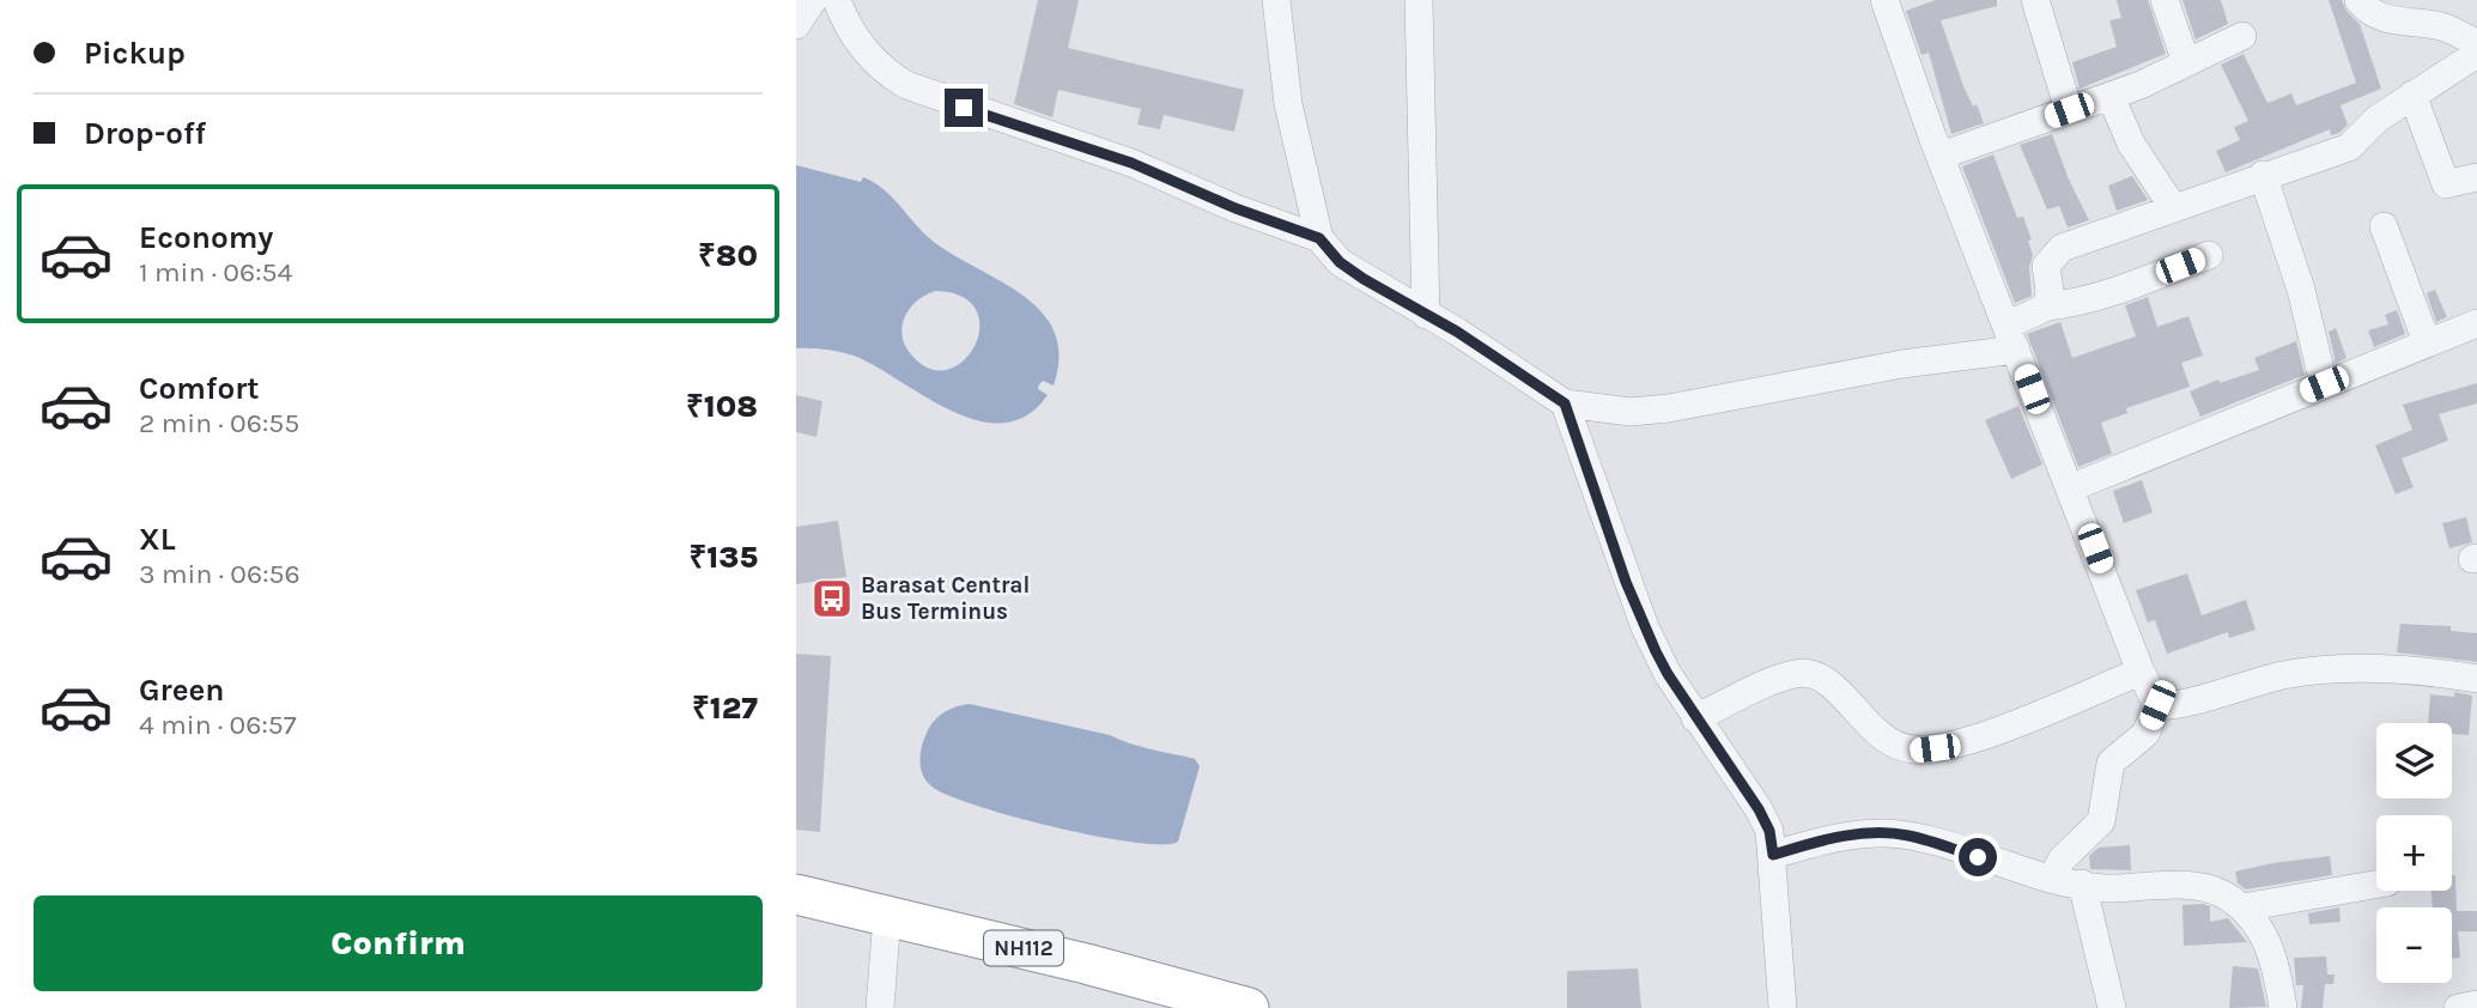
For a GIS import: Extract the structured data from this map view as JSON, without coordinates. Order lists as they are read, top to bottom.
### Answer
{
  "streets": {
    "highway": ["NH112"]
  },
  "places": {
    "bus stop": ["Barasat Central Bus Terminus"]
  },
  "page": {
    "banner": ["Pickup", "Drop-off"],
    "list": [
      {
        "name": "Economy",
        "note": "1 min · 06:54",
        "value": "₹80"
      },
      {
        "name": "Comfort",
        "note": "2 min · 06:55",
        "value": "₹108"
      },
      {
        "name": "XL",
        "note": "3 min · 06:56",
        "value": "₹135"
      },
      {
        "name": "Green",
        "note": "4 min · 06:57",
        "value": "₹127"
      }
    ],
    "map_buttons": ["+", "−"],
    "buttons": "Confirm"
  }
}
